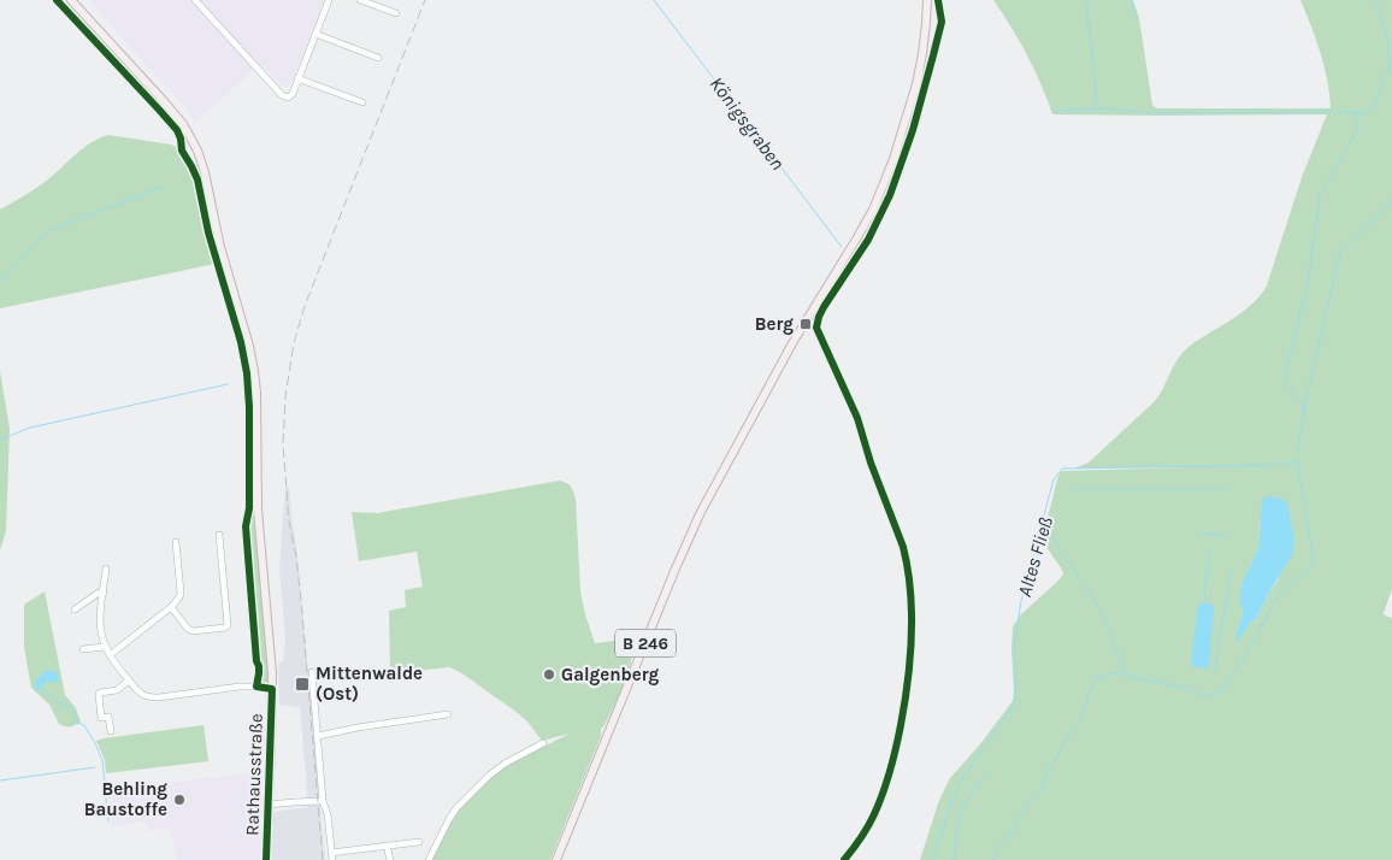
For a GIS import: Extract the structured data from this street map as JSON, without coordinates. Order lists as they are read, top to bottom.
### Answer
{
  "streets": {
    "main road": ["B 246", "Rathausstraße"]
  },
  "water": ["Königsgraben", "Altes Fließ"],
  "places": {
    "transit": ["Berg", "Mittenwalde (Ost)"],
    "other": ["Galgenberg", "Behling Baustoffe"]
  }
}
